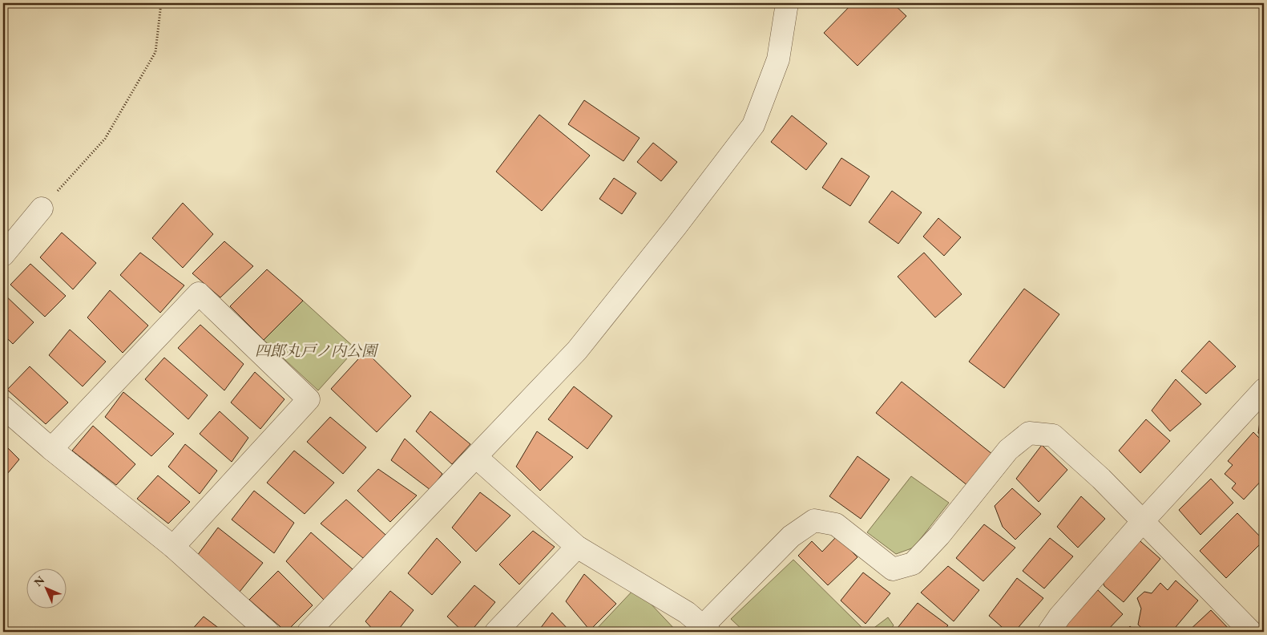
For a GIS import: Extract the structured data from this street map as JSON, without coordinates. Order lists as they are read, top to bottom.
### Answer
{
  "parks": ["四郎丸戸ノ内公園"],
  "north": "top left"
}
